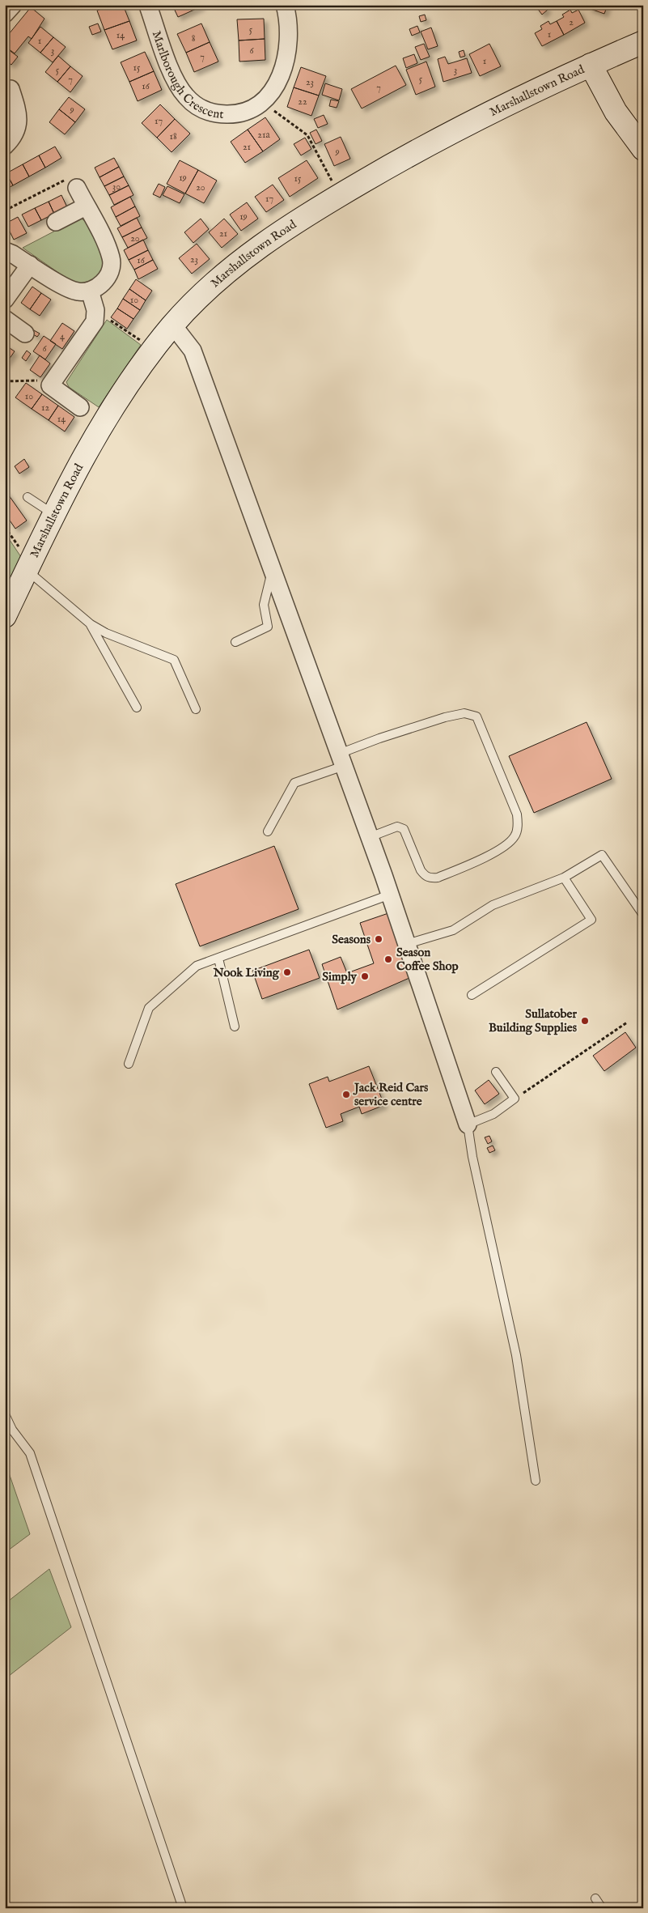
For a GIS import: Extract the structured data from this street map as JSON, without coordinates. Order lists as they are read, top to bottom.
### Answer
{
  "streets": {
    "main road": ["Marshallstown Road"],
    "street": ["Marlborough Crescent"]
  },
  "places": [
    "Seasons",
    "Season Coffee Shop",
    "Nook Living",
    "Simply",
    "Sullatober Building Supplies",
    "Jack Reid Cars service centre"
  ],
  "house_numbers": [
    "2",
    "5",
    "1",
    "14",
    "8",
    "1",
    "3",
    "6",
    "7",
    "1",
    "15",
    "5",
    "3",
    "5",
    "7",
    "23",
    "16",
    "7",
    "22",
    "9",
    "17",
    "21a",
    "18",
    "21",
    "9",
    "19",
    "15",
    "30",
    "20",
    "17",
    "19",
    "21",
    "20",
    "23",
    "16",
    "10",
    "4",
    "6",
    "10",
    "12",
    "14"
  ]
}
